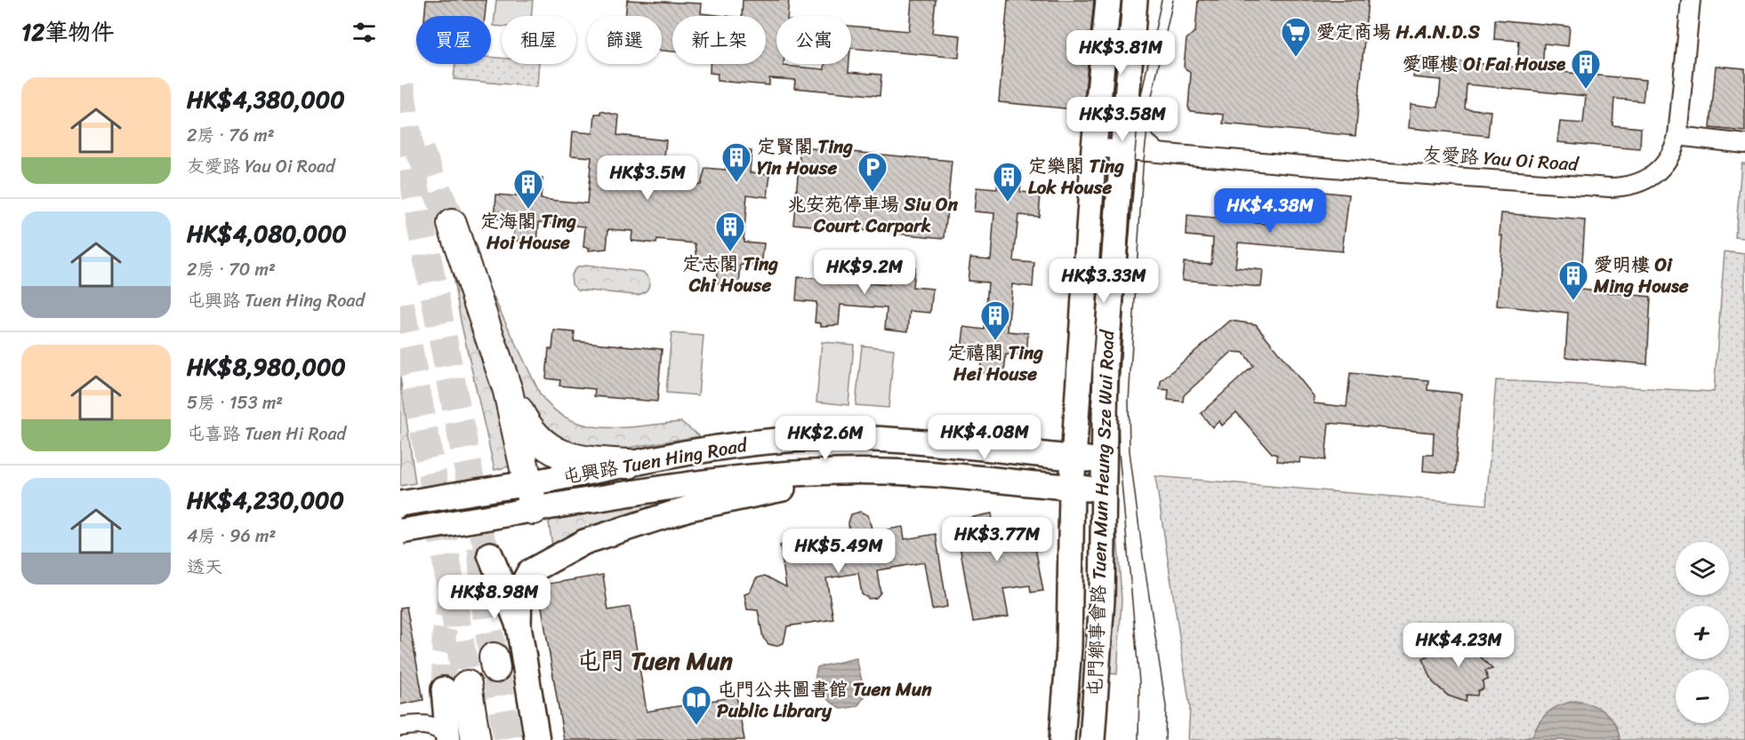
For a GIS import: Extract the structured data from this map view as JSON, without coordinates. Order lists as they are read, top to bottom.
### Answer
{
  "streets": {
    "main road": ["屯興路 Tuen Hing Road", "屯門鄉事會路 Tuen Mun Heung Sze Wui Road"],
    "street": ["友愛路 Yau Oi Road"]
  },
  "crossings": [
    ["友愛路 Yau Oi Road", "屯門鄉事會路 Tuen Mun Heung Sze Wui Road"],
    ["屯興路 Tuen Hing Road", "屯門鄉事會路 Tuen Mun Heung Sze Wui Road"]
  ],
  "districts": ["屯門 Tuen Mun"],
  "places": {
    "supermarket": ["愛定商場 H.A.N.D.S"],
    "building": [
      "愛暉樓 Oi Fai House",
      "定賢閣 Ting Yin House",
      "定樂閣 Ting Lok House",
      "定海閣 Ting Hoi House",
      "定志閣 Ting Chi House",
      "愛明樓 Oi Ming House",
      "定禧閣 Ting Hei House"
    ],
    "parking": ["兆安苑停車場 Siu On Court Carpark"],
    "library": ["屯門公共圖書館 Tuen Mun Public Library"]
  },
  "page": {
    "heading": "12筆物件",
    "chip": [
      "買屋",
      "租屋",
      "篩選",
      "新上架",
      "公寓"
    ],
    "price": [
      "HK$3.81M",
      "HK$3.58M",
      "HK$3.5M",
      "HK$4.38M",
      "HK$9.2M",
      "HK$3.33M",
      "HK$4.08M",
      "HK$2.6M",
      "HK$3.77M",
      "HK$5.49M",
      "HK$8.98M",
      "HK$4.23M"
    ],
    "list": [
      {
        "name": "HK$4,380,000",
        "note": "2房 · 76 m² · 友愛路 Yau Oi Road"
      },
      {
        "name": "HK$4,080,000",
        "note": "2房 · 70 m² · 屯興路 Tuen Hing Road"
      },
      {
        "name": "HK$8,980,000",
        "note": "5房 · 153 m² · 屯喜路 Tuen Hi Road"
      },
      {
        "name": "HK$4,230,000",
        "note": "4房 · 96 m² · 透天"
      }
    ],
    "map_buttons": ["+", "−"]
  }
}
